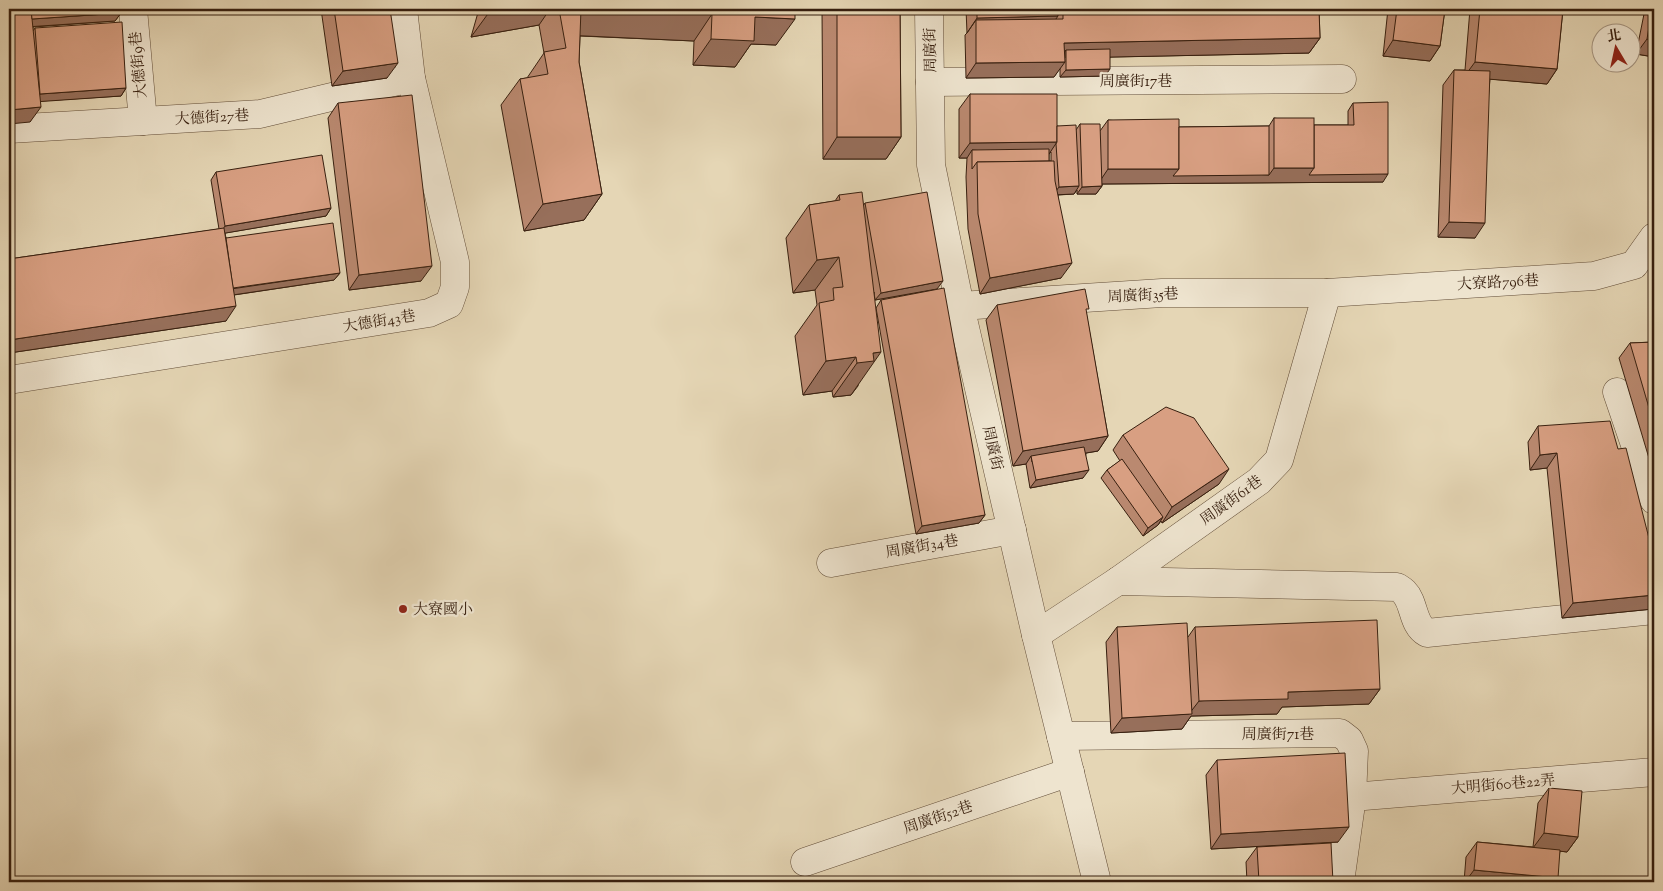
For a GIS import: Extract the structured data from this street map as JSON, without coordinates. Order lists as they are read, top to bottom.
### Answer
{
  "streets": {
    "street": [
      "周廣街",
      "大德街9巷",
      "周廣街17巷",
      "大德街27巷",
      "大寮路796巷",
      "周廣街35巷",
      "大德街43巷",
      "周廣街61巷",
      "周廣街34巷",
      "周廣街71巷",
      "大明街60巷22弄",
      "周廣街52巷"
    ]
  },
  "crossings": [
    ["周廣街", "周廣街17巷"],
    ["周廣街", "周廣街35巷"],
    ["周廣街", "周廣街61巷"],
    ["周廣街", "周廣街34巷"],
    ["周廣街", "周廣街71巷"],
    ["周廣街", "周廣街52巷"],
    ["大德街9巷", "大德街27巷"],
    ["大德街27巷", "大德街43巷"],
    ["大寮路796巷", "周廣街35巷"],
    ["大寮路796巷", "周廣街61巷"],
    ["周廣街35巷", "周廣街61巷"],
    ["周廣街71巷", "大明街60巷22弄"]
  ],
  "places": ["大寮國小"],
  "north": "top"
}
